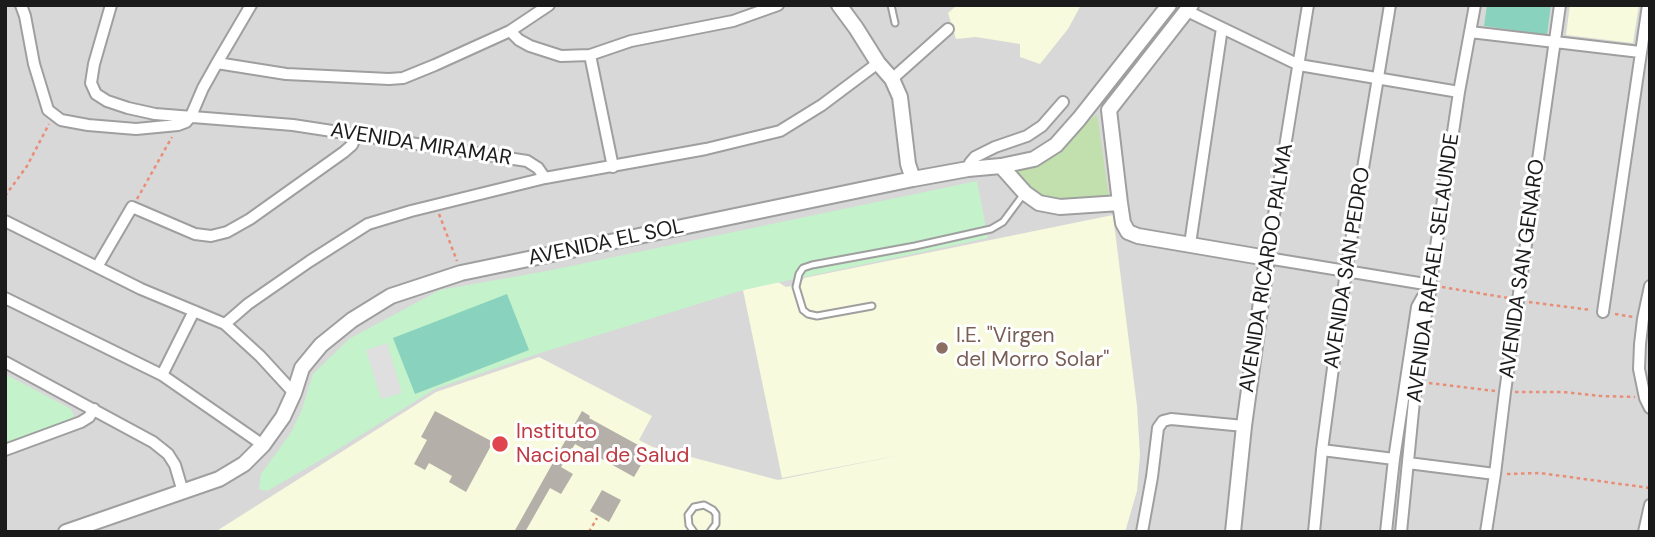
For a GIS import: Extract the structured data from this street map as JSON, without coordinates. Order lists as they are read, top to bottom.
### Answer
{
  "streets": {
    "street": [
      "AVENIDA MIRAMAR",
      "AVENIDA EL SOL",
      "AVENIDA RICARDO PALMA",
      "AVENIDA SAN PEDRO",
      "AVENIDA RAFAEL SELAUNDE",
      "AVENIDA SAN GENARO"
    ]
  },
  "places": ["I.E. \"Virgen del Morro Solar\"", "Instituto Nacional de Salud"]
}
